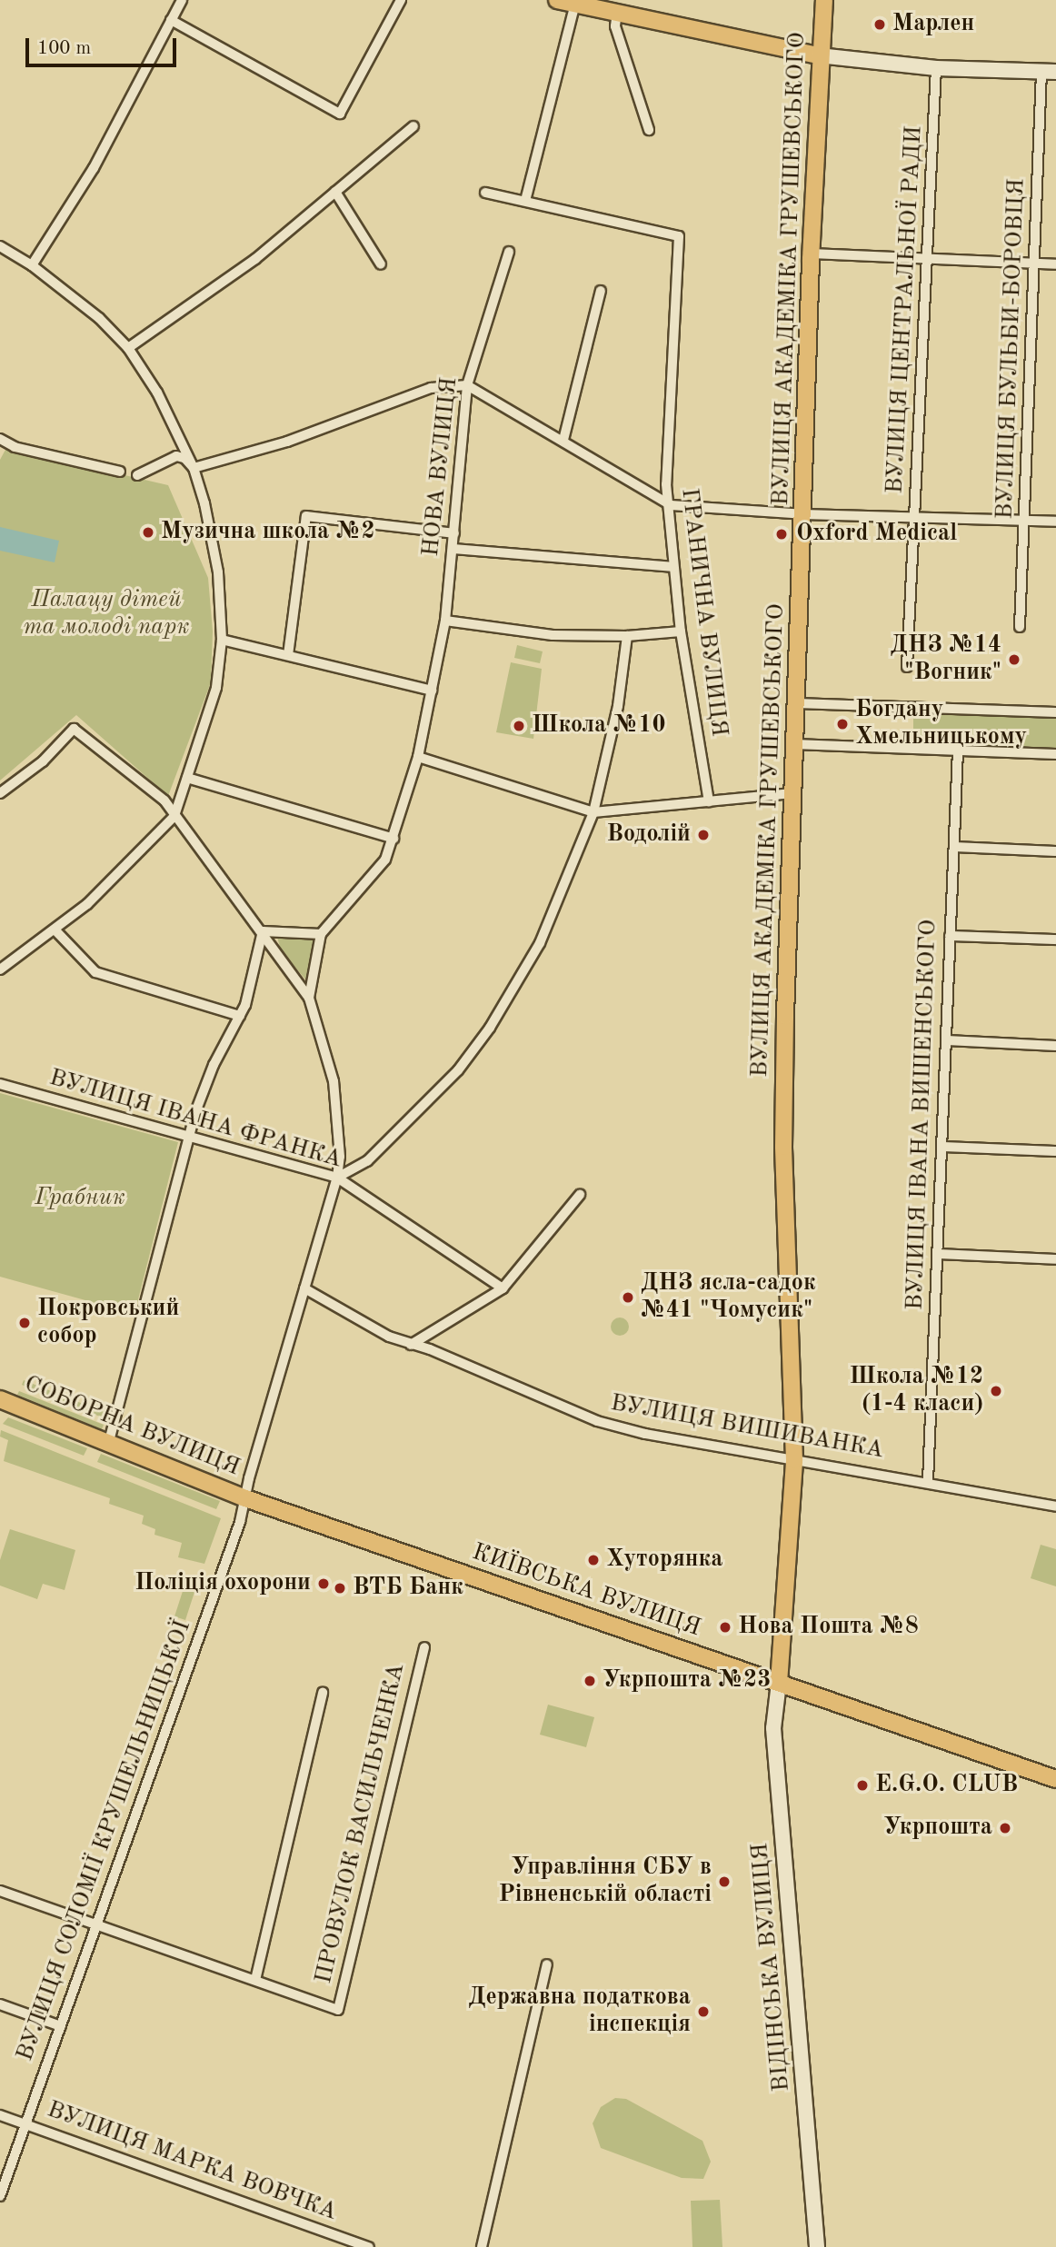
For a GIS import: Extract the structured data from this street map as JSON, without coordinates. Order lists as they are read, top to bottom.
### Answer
{
  "streets": {
    "main road": [
      "ВУЛИЦЯ АКАДЕМІКА ГРУШЕВСЬКОГО",
      "СОБОРНА ВУЛИЦЯ",
      "КИЇВСЬКА ВУЛИЦЯ",
      "ВІДІНСЬКА ВУЛИЦЯ"
    ],
    "street": [
      "ВУЛИЦЯ ЦЕНТРАЛЬНОЇ РАДИ",
      "ВУЛИЦЯ БУЛЬБИ-БОРОВЦЯ",
      "НОВА ВУЛИЦЯ",
      "ГРАНИЧНА ВУЛИЦЯ",
      "ВУЛИЦЯ ІВАНА ВИШЕНСЬКОГО",
      "ВУЛИЦЯ ІВАНА ФРАНКА",
      "ВУЛИЦЯ ВИШИВАНКА",
      "ПРОВУЛОК ВАСИЛЬЧЕНКА",
      "ВУЛИЦЯ СОЛОМІЇ КРУШЕЛЬНИЦЬКОЇ",
      "ВУЛИЦЯ МАРКА ВОВЧКА"
    ]
  },
  "crossings": [
    ["ВУЛИЦЯ АКАДЕМІКА ГРУШЕВСЬКОГО", "ВУЛИЦЯ ВИШИВАНКА"],
    ["ВУЛИЦЯ АКАДЕМІКА ГРУШЕВСЬКОГО", "КИЇВСЬКА ВУЛИЦЯ"],
    ["ВУЛИЦЯ АКАДЕМІКА ГРУШЕВСЬКОГО", "ВІДІНСЬКА ВУЛИЦЯ"],
    ["ВУЛИЦЯ ІВАНА ВИШЕНСЬКОГО", "ВУЛИЦЯ ВИШИВАНКА"],
    ["ВУЛИЦЯ ІВАНА ФРАНКА", "ВУЛИЦЯ СОЛОМІЇ КРУШЕЛЬНИЦЬКОЇ"],
    ["СОБОРНА ВУЛИЦЯ", "КИЇВСЬКА ВУЛИЦЯ"],
    ["СОБОРНА ВУЛИЦЯ", "ВУЛИЦЯ СОЛОМІЇ КРУШЕЛЬНИЦЬКОЇ"],
    ["ВУЛИЦЯ ВИШИВАНКА", "ВУЛИЦЯ СОЛОМІЇ КРУШЕЛЬНИЦЬКОЇ"],
    ["КИЇВСЬКА ВУЛИЦЯ", "ВУЛИЦЯ СОЛОМІЇ КРУШЕЛЬНИЦЬКОЇ"],
    ["КИЇВСЬКА ВУЛИЦЯ", "ВІДІНСЬКА ВУЛИЦЯ"],
    ["ВУЛИЦЯ СОЛОМІЇ КРУШЕЛЬНИЦЬКОЇ", "ВУЛИЦЯ МАРКА ВОВЧКА"]
  ],
  "parks": ["Палацу дітей та молоді парк", "Грабник"],
  "places": [
    "Марлен",
    "Музична школа №2",
    "Oxford Medical",
    "ДНЗ №14 \"Вогник\"",
    "Богдану Хмельницькому",
    "Школа №10",
    "Водолій",
    "ДНЗ ясла-садок №41 \"Чомусик\"",
    "Покровський собор",
    "Школа №12 (1-4 класи)",
    "Хуторянка",
    "Поліцiя охорони",
    "ВТБ Банк",
    "Нова Пошта №8",
    "Укрпошта №23",
    "E.G.O. CLUB",
    "Укрпошта",
    "Управління СБУ в Рівненській області",
    "Державна податкова інспекція"
  ],
  "scale_bar": "100 m"
}
